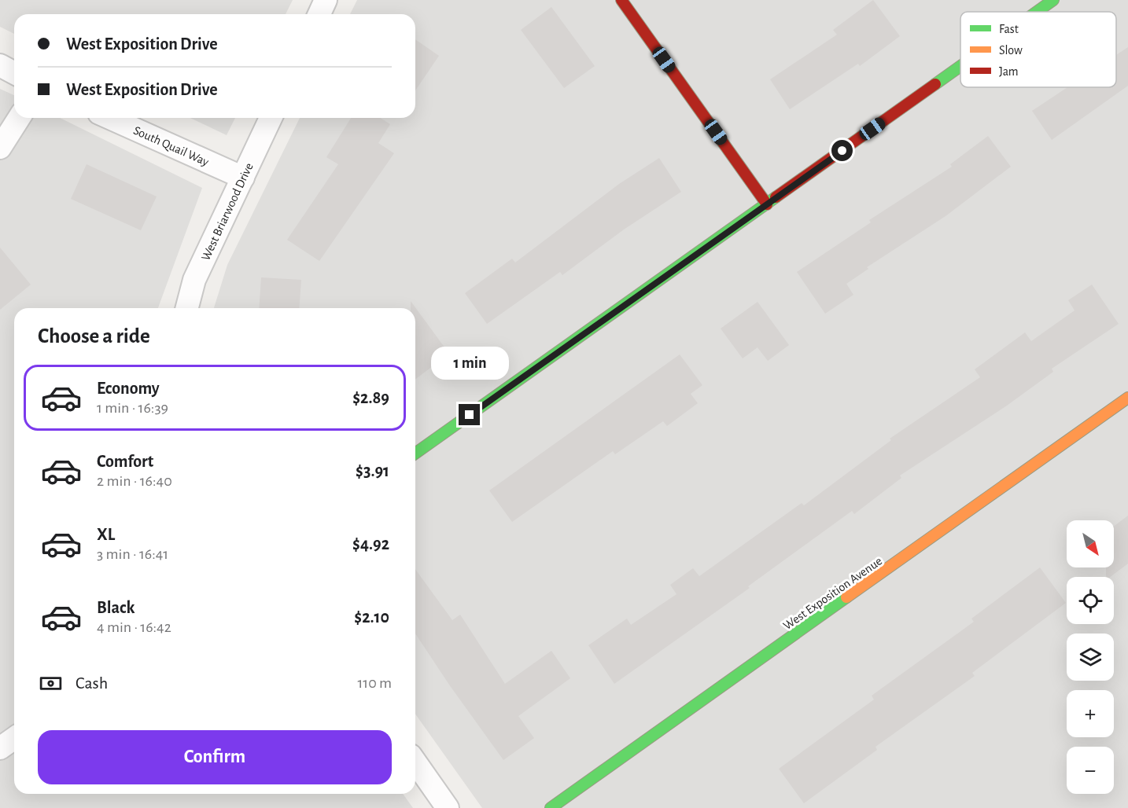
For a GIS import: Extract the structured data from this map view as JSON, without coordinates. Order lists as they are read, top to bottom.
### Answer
{
  "streets": {
    "street": ["South Quail Way", "West Briarwood Drive", "West Exposition Avenue"]
  },
  "crossings": [
    ["South Quail Way", "West Briarwood Drive"]
  ],
  "legend": ["Fast", "Slow", "Jam"],
  "north": "bottom right",
  "page": {
    "banner": ["West Exposition Drive", "West Exposition Drive"],
    "heading": "Choose a ride",
    "bubble": "1 min",
    "list": [
      {
        "name": "Economy",
        "note": "1 min · 16:39",
        "value": "$2.89"
      },
      {
        "name": "Comfort",
        "note": "2 min · 16:40",
        "value": "$3.91"
      },
      {
        "name": "XL",
        "note": "3 min · 16:41",
        "value": "$4.92"
      },
      {
        "name": "Black",
        "note": "4 min · 16:42",
        "value": "$2.10"
      }
    ],
    "map_buttons": ["+", "−"],
    "pay": ["Cash", "110 m"],
    "buttons": "Confirm"
  }
}
